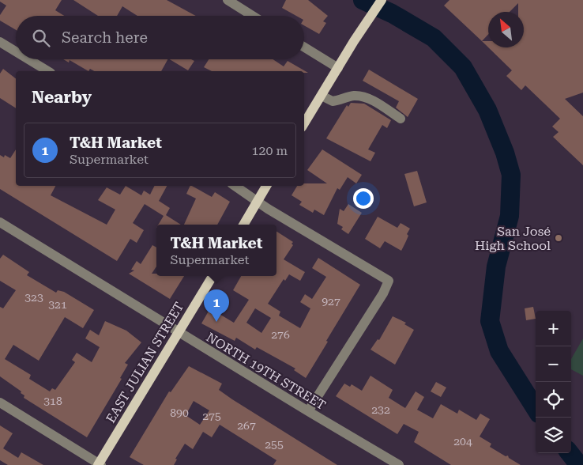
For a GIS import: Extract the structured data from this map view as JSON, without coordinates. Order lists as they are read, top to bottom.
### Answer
{
  "streets": {
    "main road": ["EAST JULIAN STREET"],
    "street": ["NORTH 19TH STREET"]
  },
  "crossings": [
    ["EAST JULIAN STREET", "NORTH 19TH STREET"]
  ],
  "places": ["San José High School"],
  "house_numbers": [
    "323",
    "927",
    "321",
    "276",
    "318",
    "232",
    "890",
    "275",
    "267",
    "204",
    "255"
  ],
  "north": "top left",
  "page": {
    "search": "Search here",
    "heading": "Nearby",
    "list": [
      {
        "mark": "1",
        "name": "T&H Market",
        "note": "Supermarket",
        "value": "120 m"
      }
    ],
    "popup": ["T&H Market", "Supermarket"],
    "pins": "1",
    "map_buttons": ["+", "−"]
  }
}
